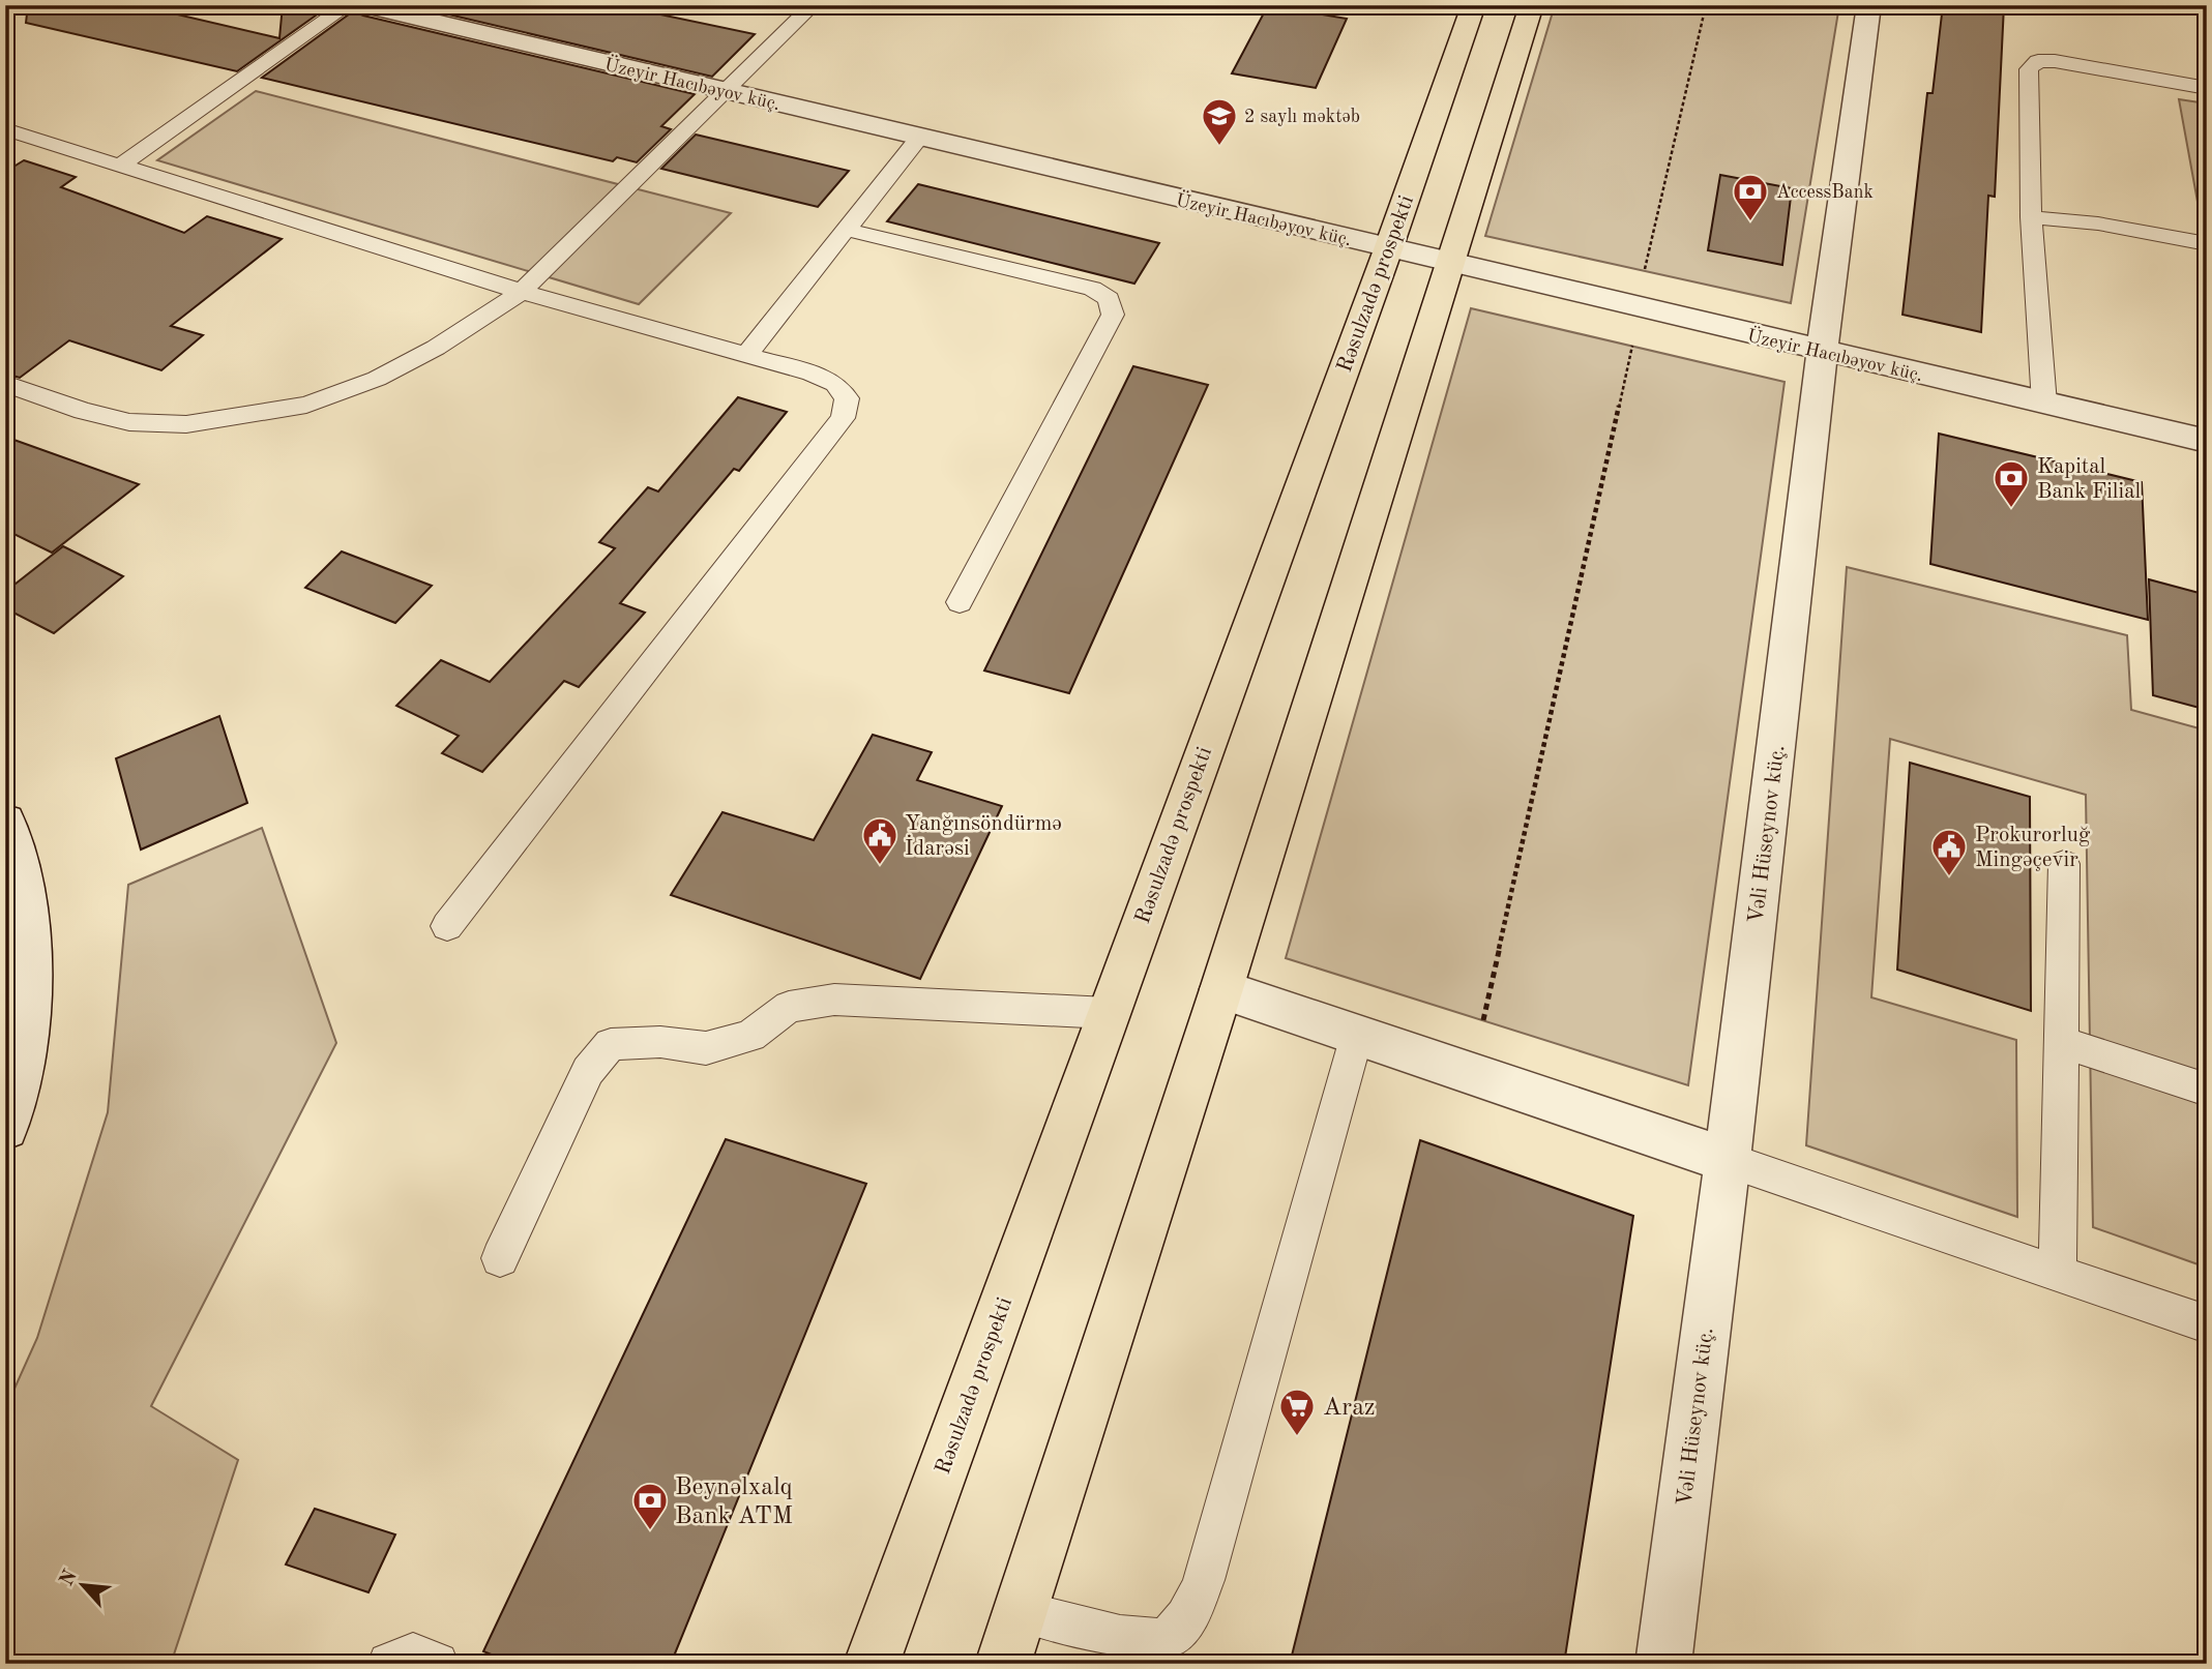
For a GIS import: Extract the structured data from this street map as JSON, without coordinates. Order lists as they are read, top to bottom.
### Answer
{
  "streets": {
    "main road": ["Rəsulzadə prospekti"],
    "street": ["Üzeyir Hacıbəyov küç.", "Vəli Hüseynov küç."]
  },
  "crossings": [
    ["Üzeyir Hacıbəyov küç.", "Rəsulzadə prospekti"],
    ["Üzeyir Hacıbəyov küç.", "Vəli Hüseynov küç."]
  ],
  "places": {
    "school or university": ["2 saylı məktəb"],
    "bank": ["AccessBank", "Kapital Bank Filial", "Beynəlxalq Bank ATM"],
    "public building": ["Yanğınsöndürmə İdarəsi", "Prokurorluğ Mingəçevir"],
    "supermarket": ["Araz"]
  },
  "north": "top left"
}
